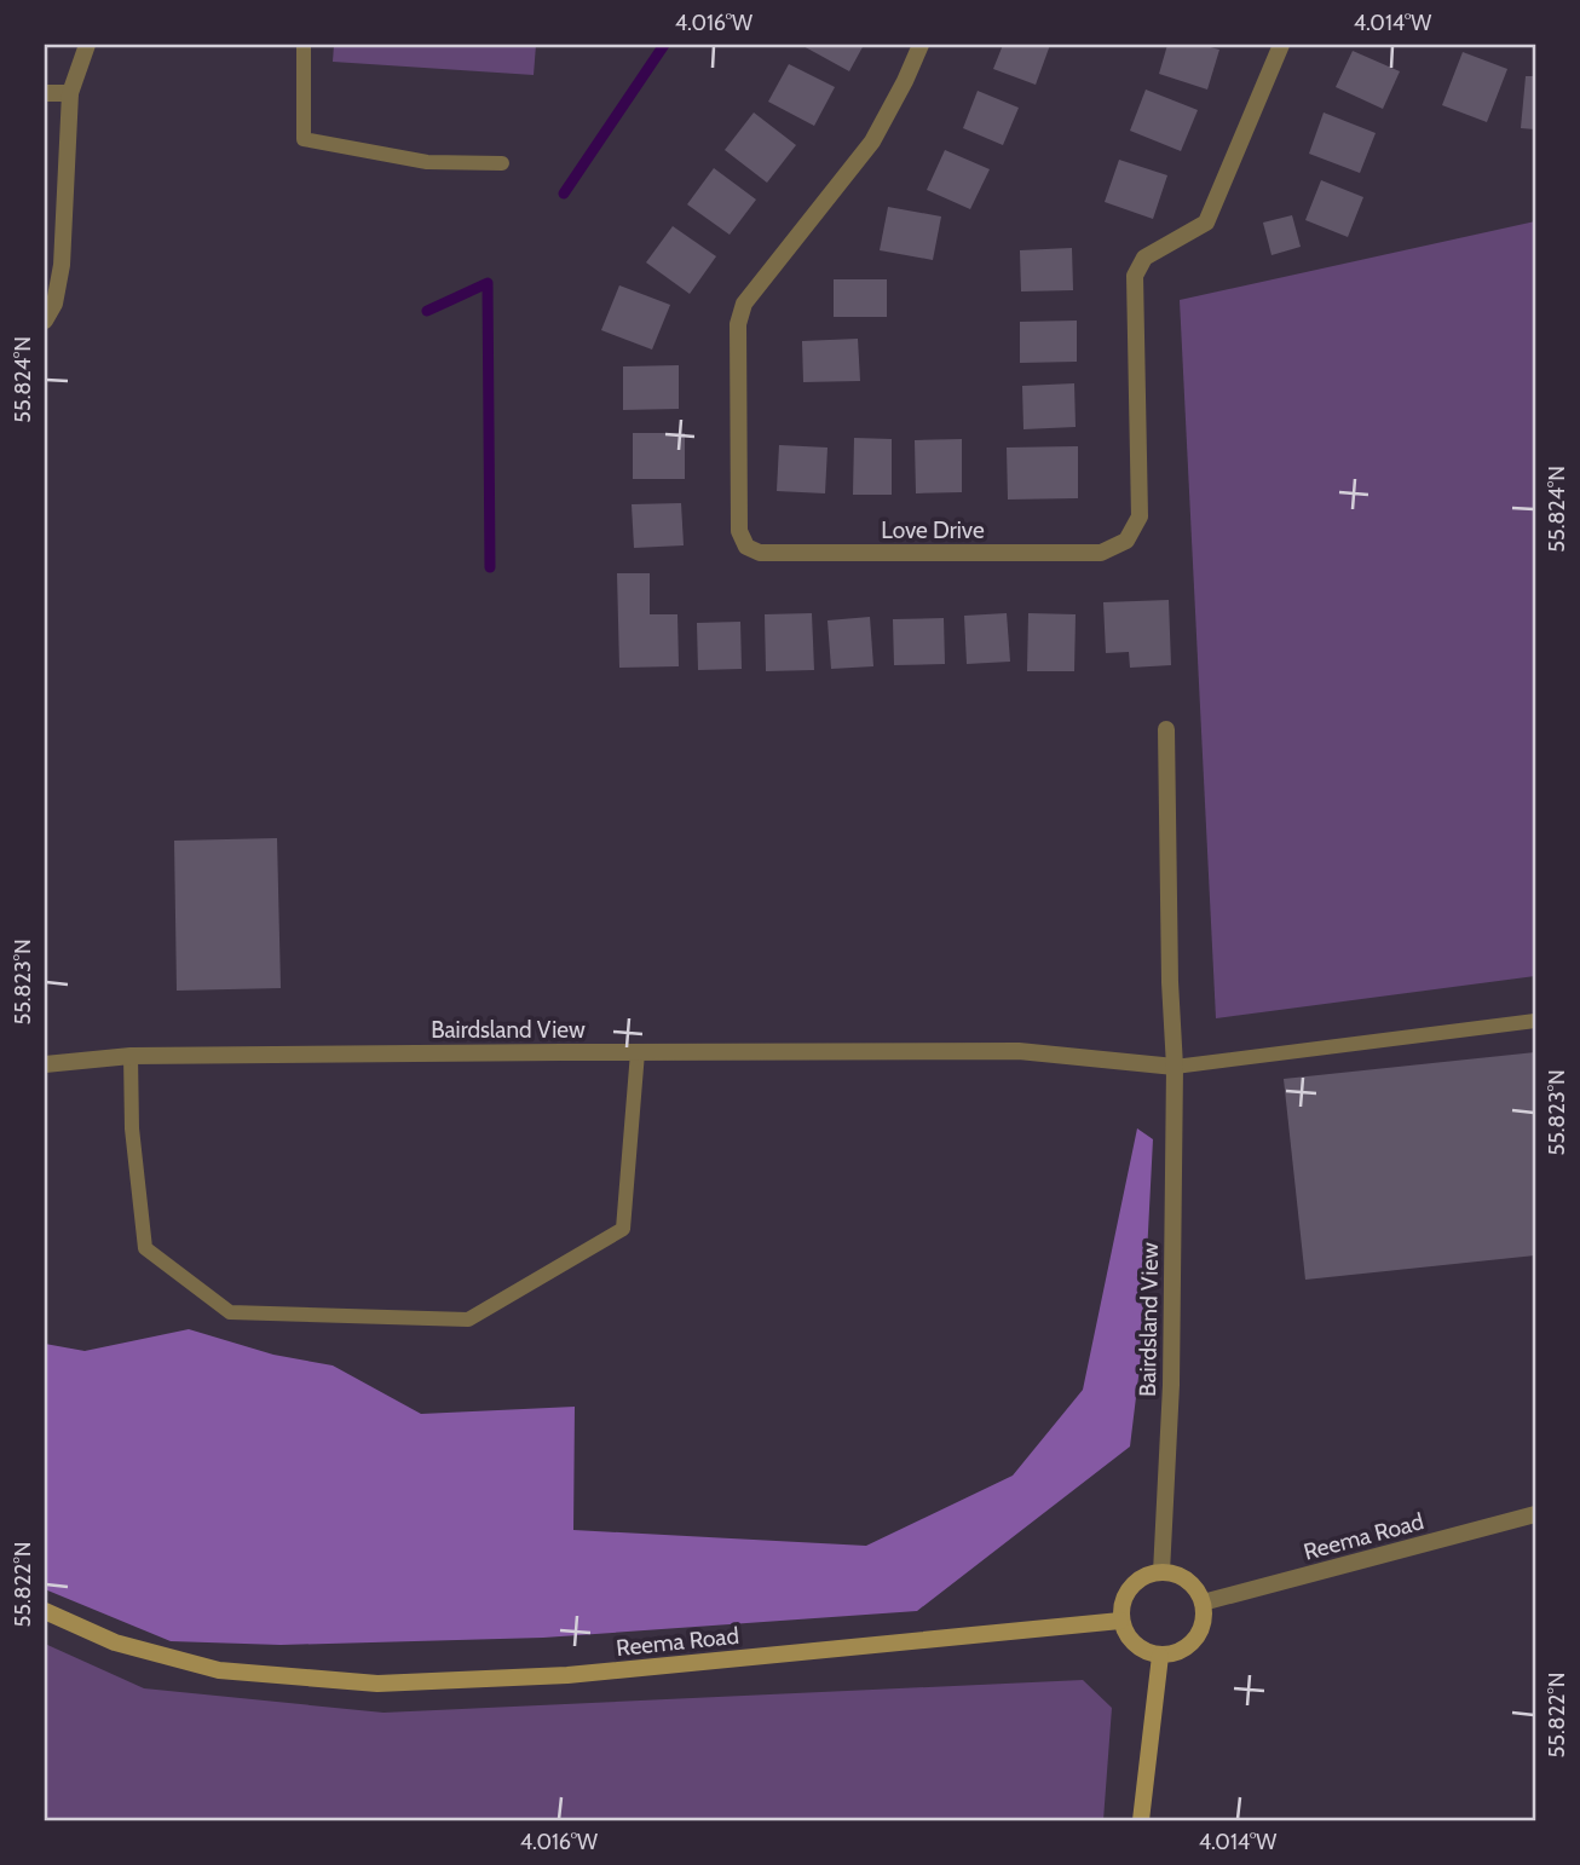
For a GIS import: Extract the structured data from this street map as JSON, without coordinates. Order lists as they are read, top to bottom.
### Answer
{
  "streets": {
    "street": ["Love Drive", "Bairdsland View", "Reema Road"]
  },
  "crossings": [
    ["Bairdsland View", "Reema Road"]
  ],
  "coordinates": [
    "4.016°W",
    "4.014°W",
    "55.824°N",
    "55.823°N",
    "55.822°N"
  ]
}
